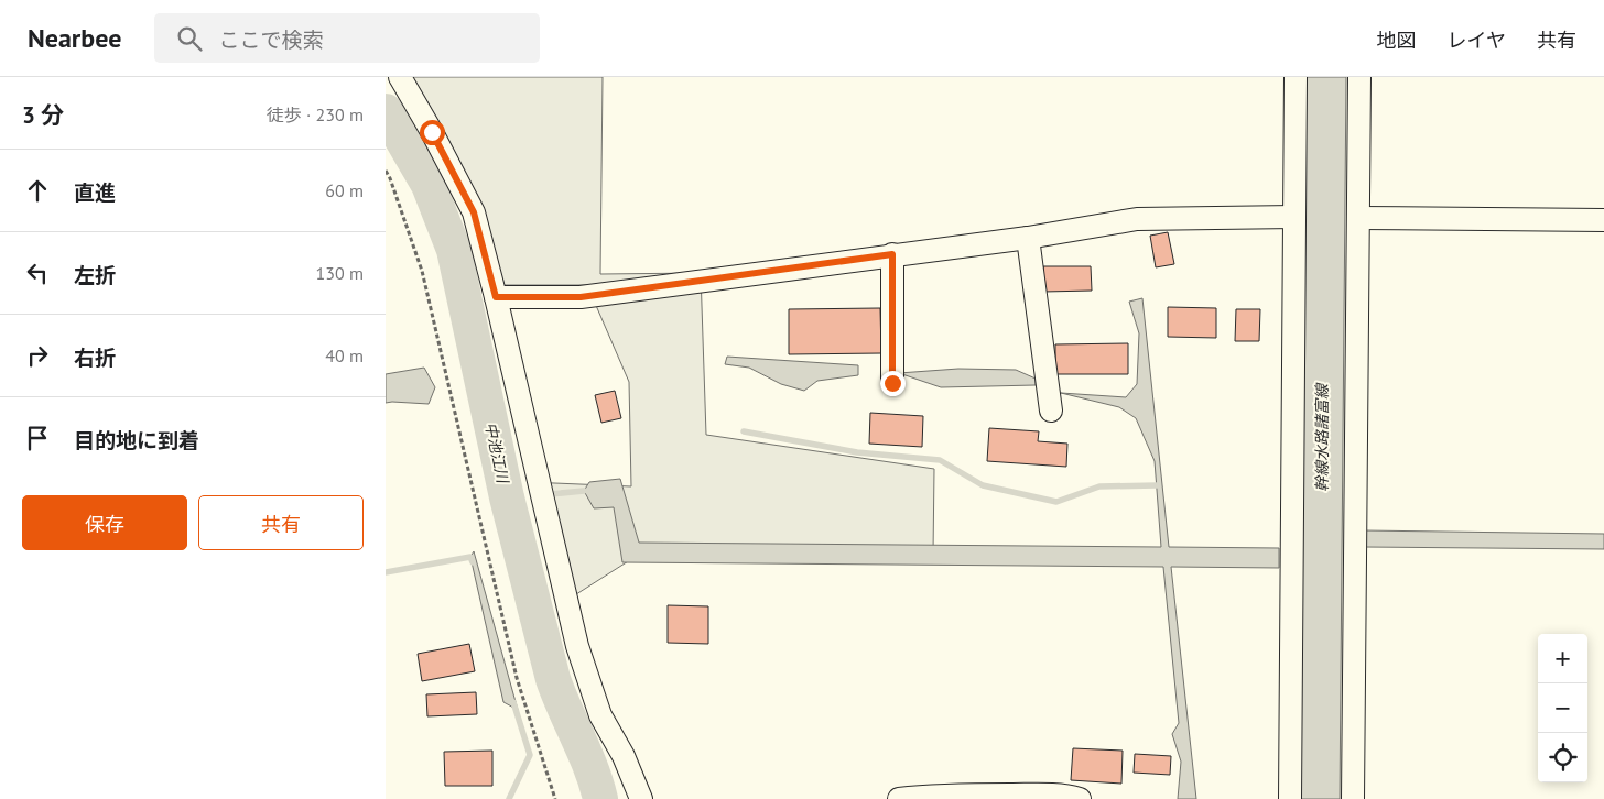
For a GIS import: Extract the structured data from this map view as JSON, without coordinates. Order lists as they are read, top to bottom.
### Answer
{
  "water": ["幹線水路諸富線", "中池江川"],
  "page": {
    "header": "Nearbee",
    "search": "ここで検索",
    "nav": ["地図", "レイヤ", "共有"],
    "heading": ["3 分", "徒歩 · 230 m"],
    "list": [
      ["直進", "60 m"],
      ["左折", "130 m"],
      ["右折", "40 m"],
      "目的地に到着"
    ],
    "buttons": ["保存", "共有"],
    "map_buttons": ["+", "−"]
  }
}
